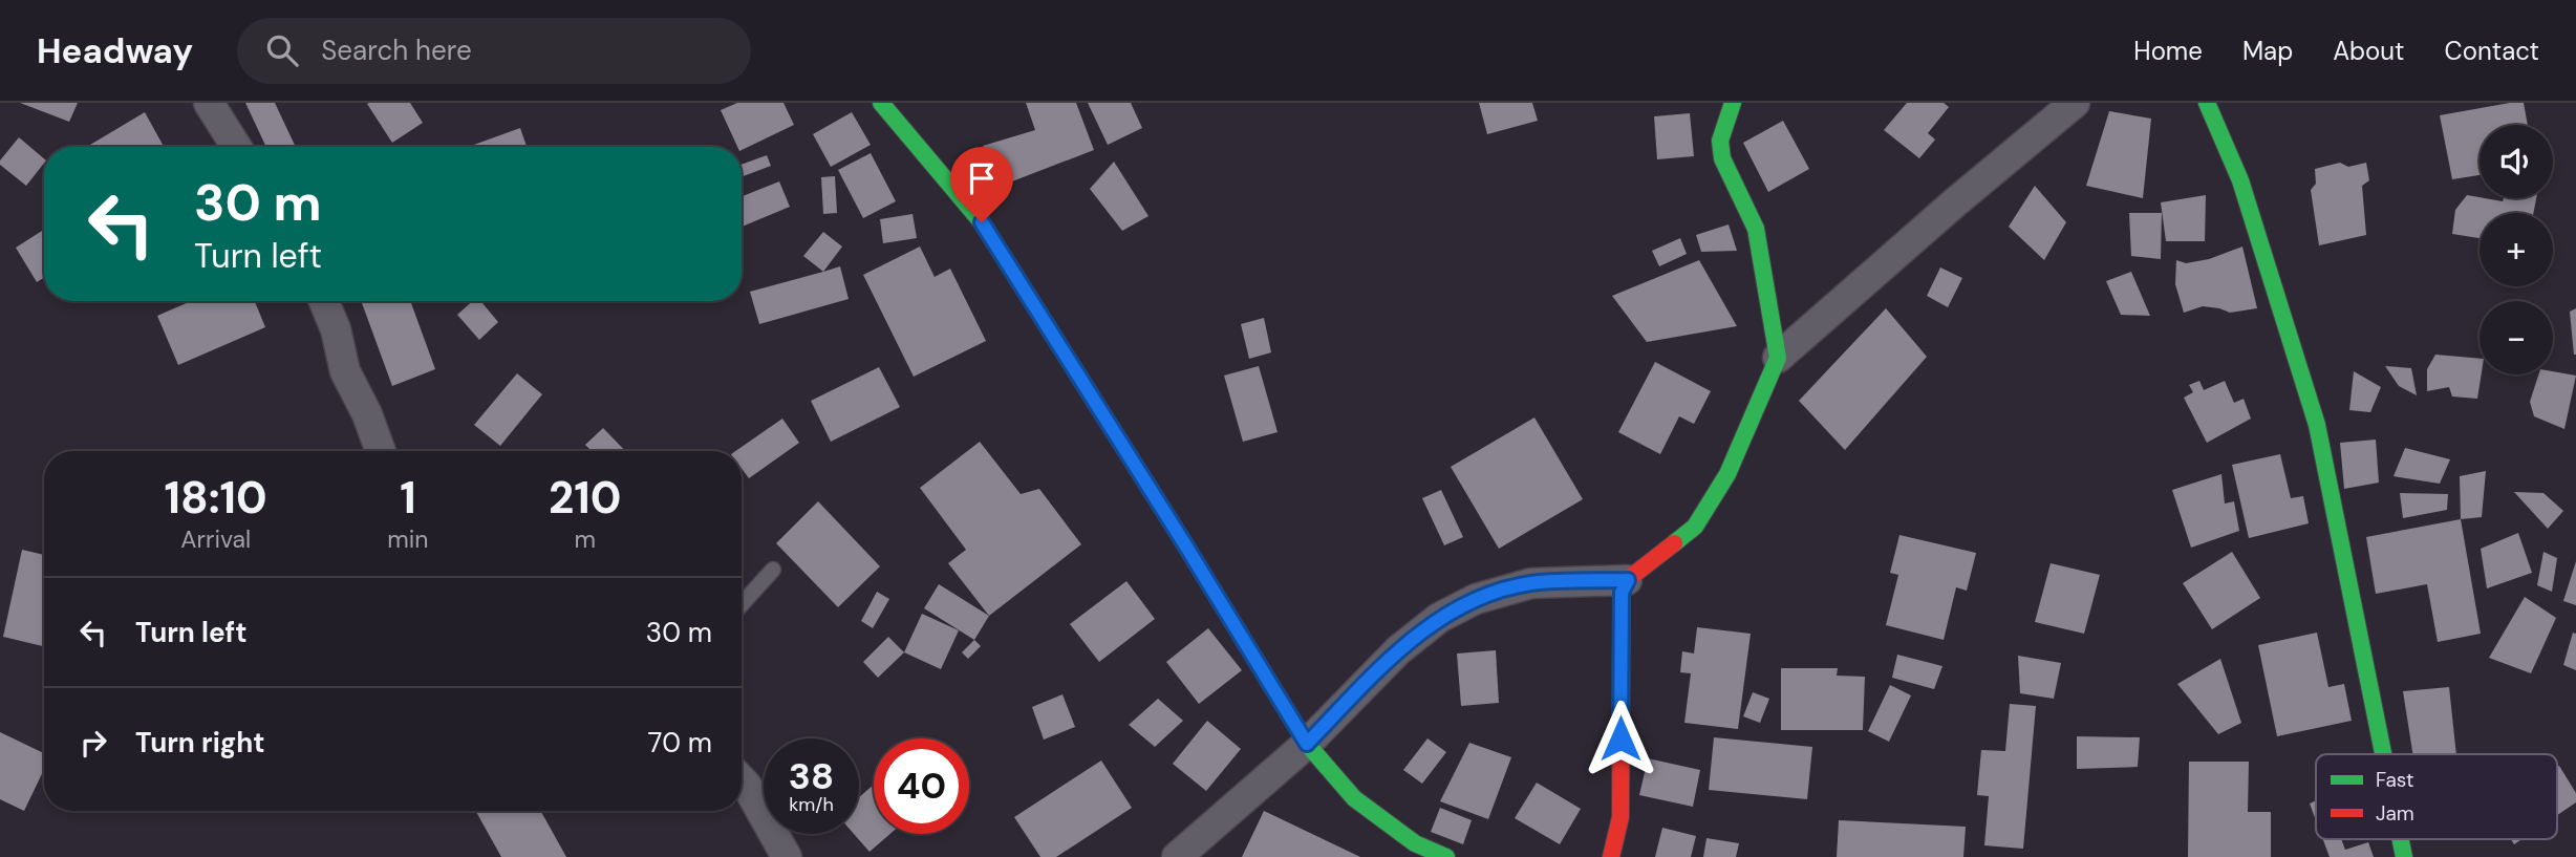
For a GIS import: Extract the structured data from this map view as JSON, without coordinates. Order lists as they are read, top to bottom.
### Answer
{
  "legend": ["Fast", "Jam"],
  "page": {
    "header": "Headway",
    "search": "Search here",
    "nav": [
      "Home",
      "Map",
      "About",
      "Contact"
    ],
    "map_buttons": ["+", "−"],
    "turn": ["30 m", "Turn left"],
    "eta": [
      "18:10",
      "Arrival",
      "1",
      "min",
      "210",
      "m"
    ],
    "list": [
      {
        "name": "Turn left",
        "value": "30 m"
      },
      {
        "name": "Turn right",
        "value": "70 m"
      }
    ],
    "speed": "38 km/h",
    "limit": "40"
  }
}
